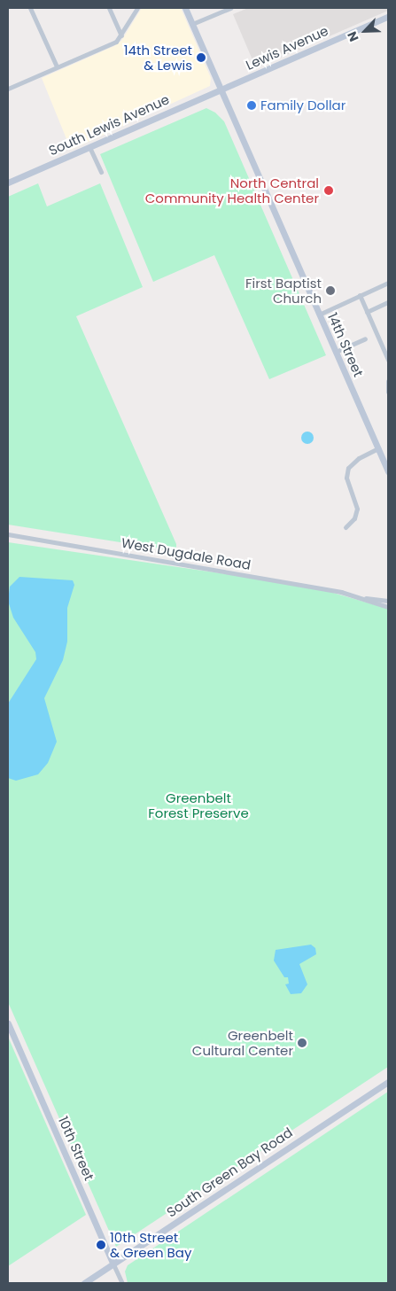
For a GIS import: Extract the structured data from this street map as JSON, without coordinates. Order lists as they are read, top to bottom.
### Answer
{
  "streets": {
    "main road": [
      "Lewis Avenue",
      "South Lewis Avenue",
      "14th Street",
      "10th Street",
      "South Green Bay Road"
    ],
    "street": ["West Dugdale Road"]
  },
  "crossings": [
    ["Lewis Avenue", "South Lewis Avenue"],
    ["Lewis Avenue", "14th Street"],
    ["South Lewis Avenue", "14th Street"],
    ["10th Street", "South Green Bay Road"]
  ],
  "parks": ["Greenbelt Forest Preserve"],
  "places": [
    "14th Street & Lewis",
    "Family Dollar",
    "North Central Community Health Center",
    "First Baptist Church",
    "Greenbelt Cultural Center",
    "10th Street & Green Bay"
  ],
  "north": "bottom left"
}
